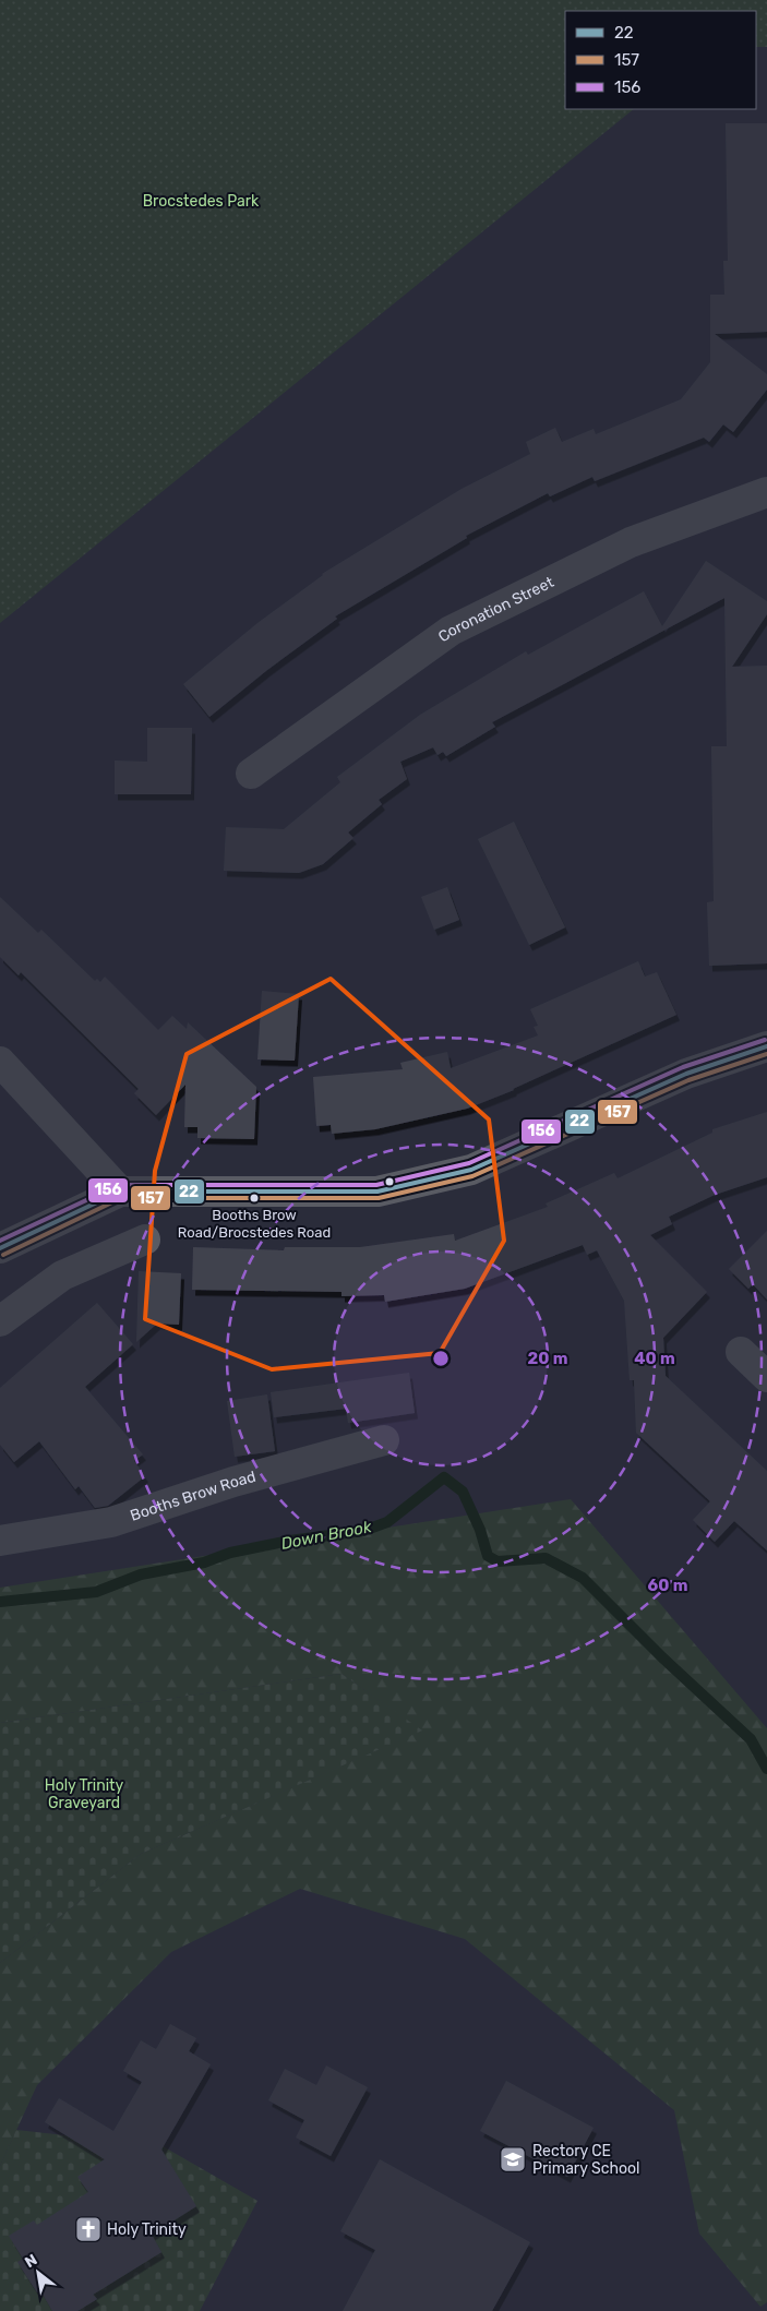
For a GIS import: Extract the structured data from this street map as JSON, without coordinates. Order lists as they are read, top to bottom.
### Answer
{
  "streets": {
    "street": ["Coronation Street", "Booths Brow Road"]
  },
  "water": ["Down Brook"],
  "parks": ["Brocstedes Park", "Holy Trinity Graveyard"],
  "places": {
    "other": ["Booths Brow Road/Brocstedes Road"],
    "school or university": ["Rectory CE Primary School"],
    "church": ["Holy Trinity"]
  },
  "lines": ["transit line 156", "transit line 22", "transit line 157"],
  "legend": ["22", "157", "156"],
  "north": "top left",
  "rings": ["20 m", "40 m", "60 m"]
}
